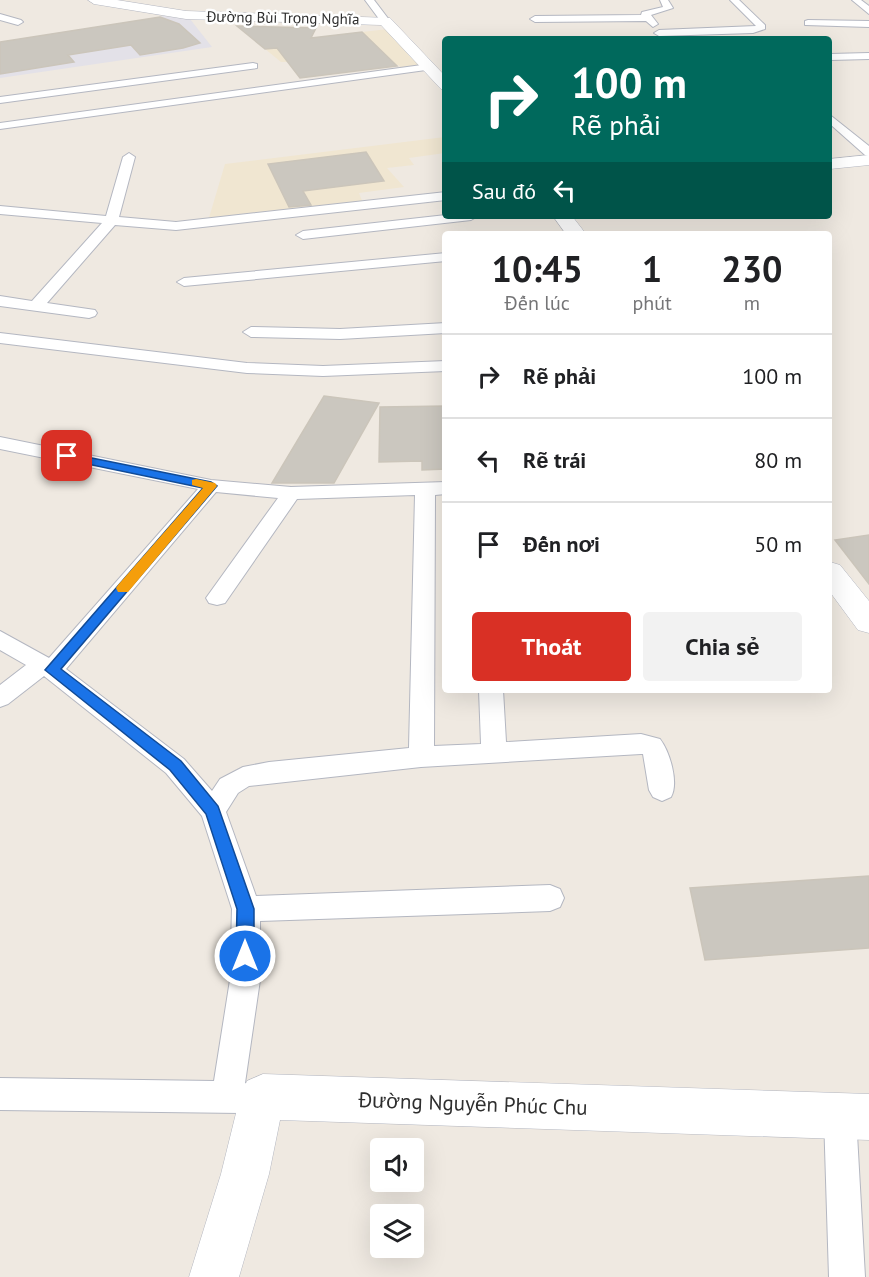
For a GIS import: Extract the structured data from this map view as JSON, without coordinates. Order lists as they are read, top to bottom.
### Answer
{
  "streets": {
    "street": ["Đường Bùi Trọng Nghĩa", "Đường Nguyễn Phúc Chu"]
  },
  "page": {
    "turn": ["100 m", "Rẽ phải"],
    "then": "Sau đó",
    "eta": [
      "10:45",
      "Đến lúc",
      "1",
      "phút",
      "230",
      "m"
    ],
    "list": [
      {
        "name": "Rẽ phải",
        "value": "100 m"
      },
      {
        "name": "Rẽ trái",
        "value": "80 m"
      },
      {
        "name": "Đến nơi",
        "value": "50 m"
      }
    ],
    "buttons": ["Thoát", "Chia sẻ"]
  }
}
